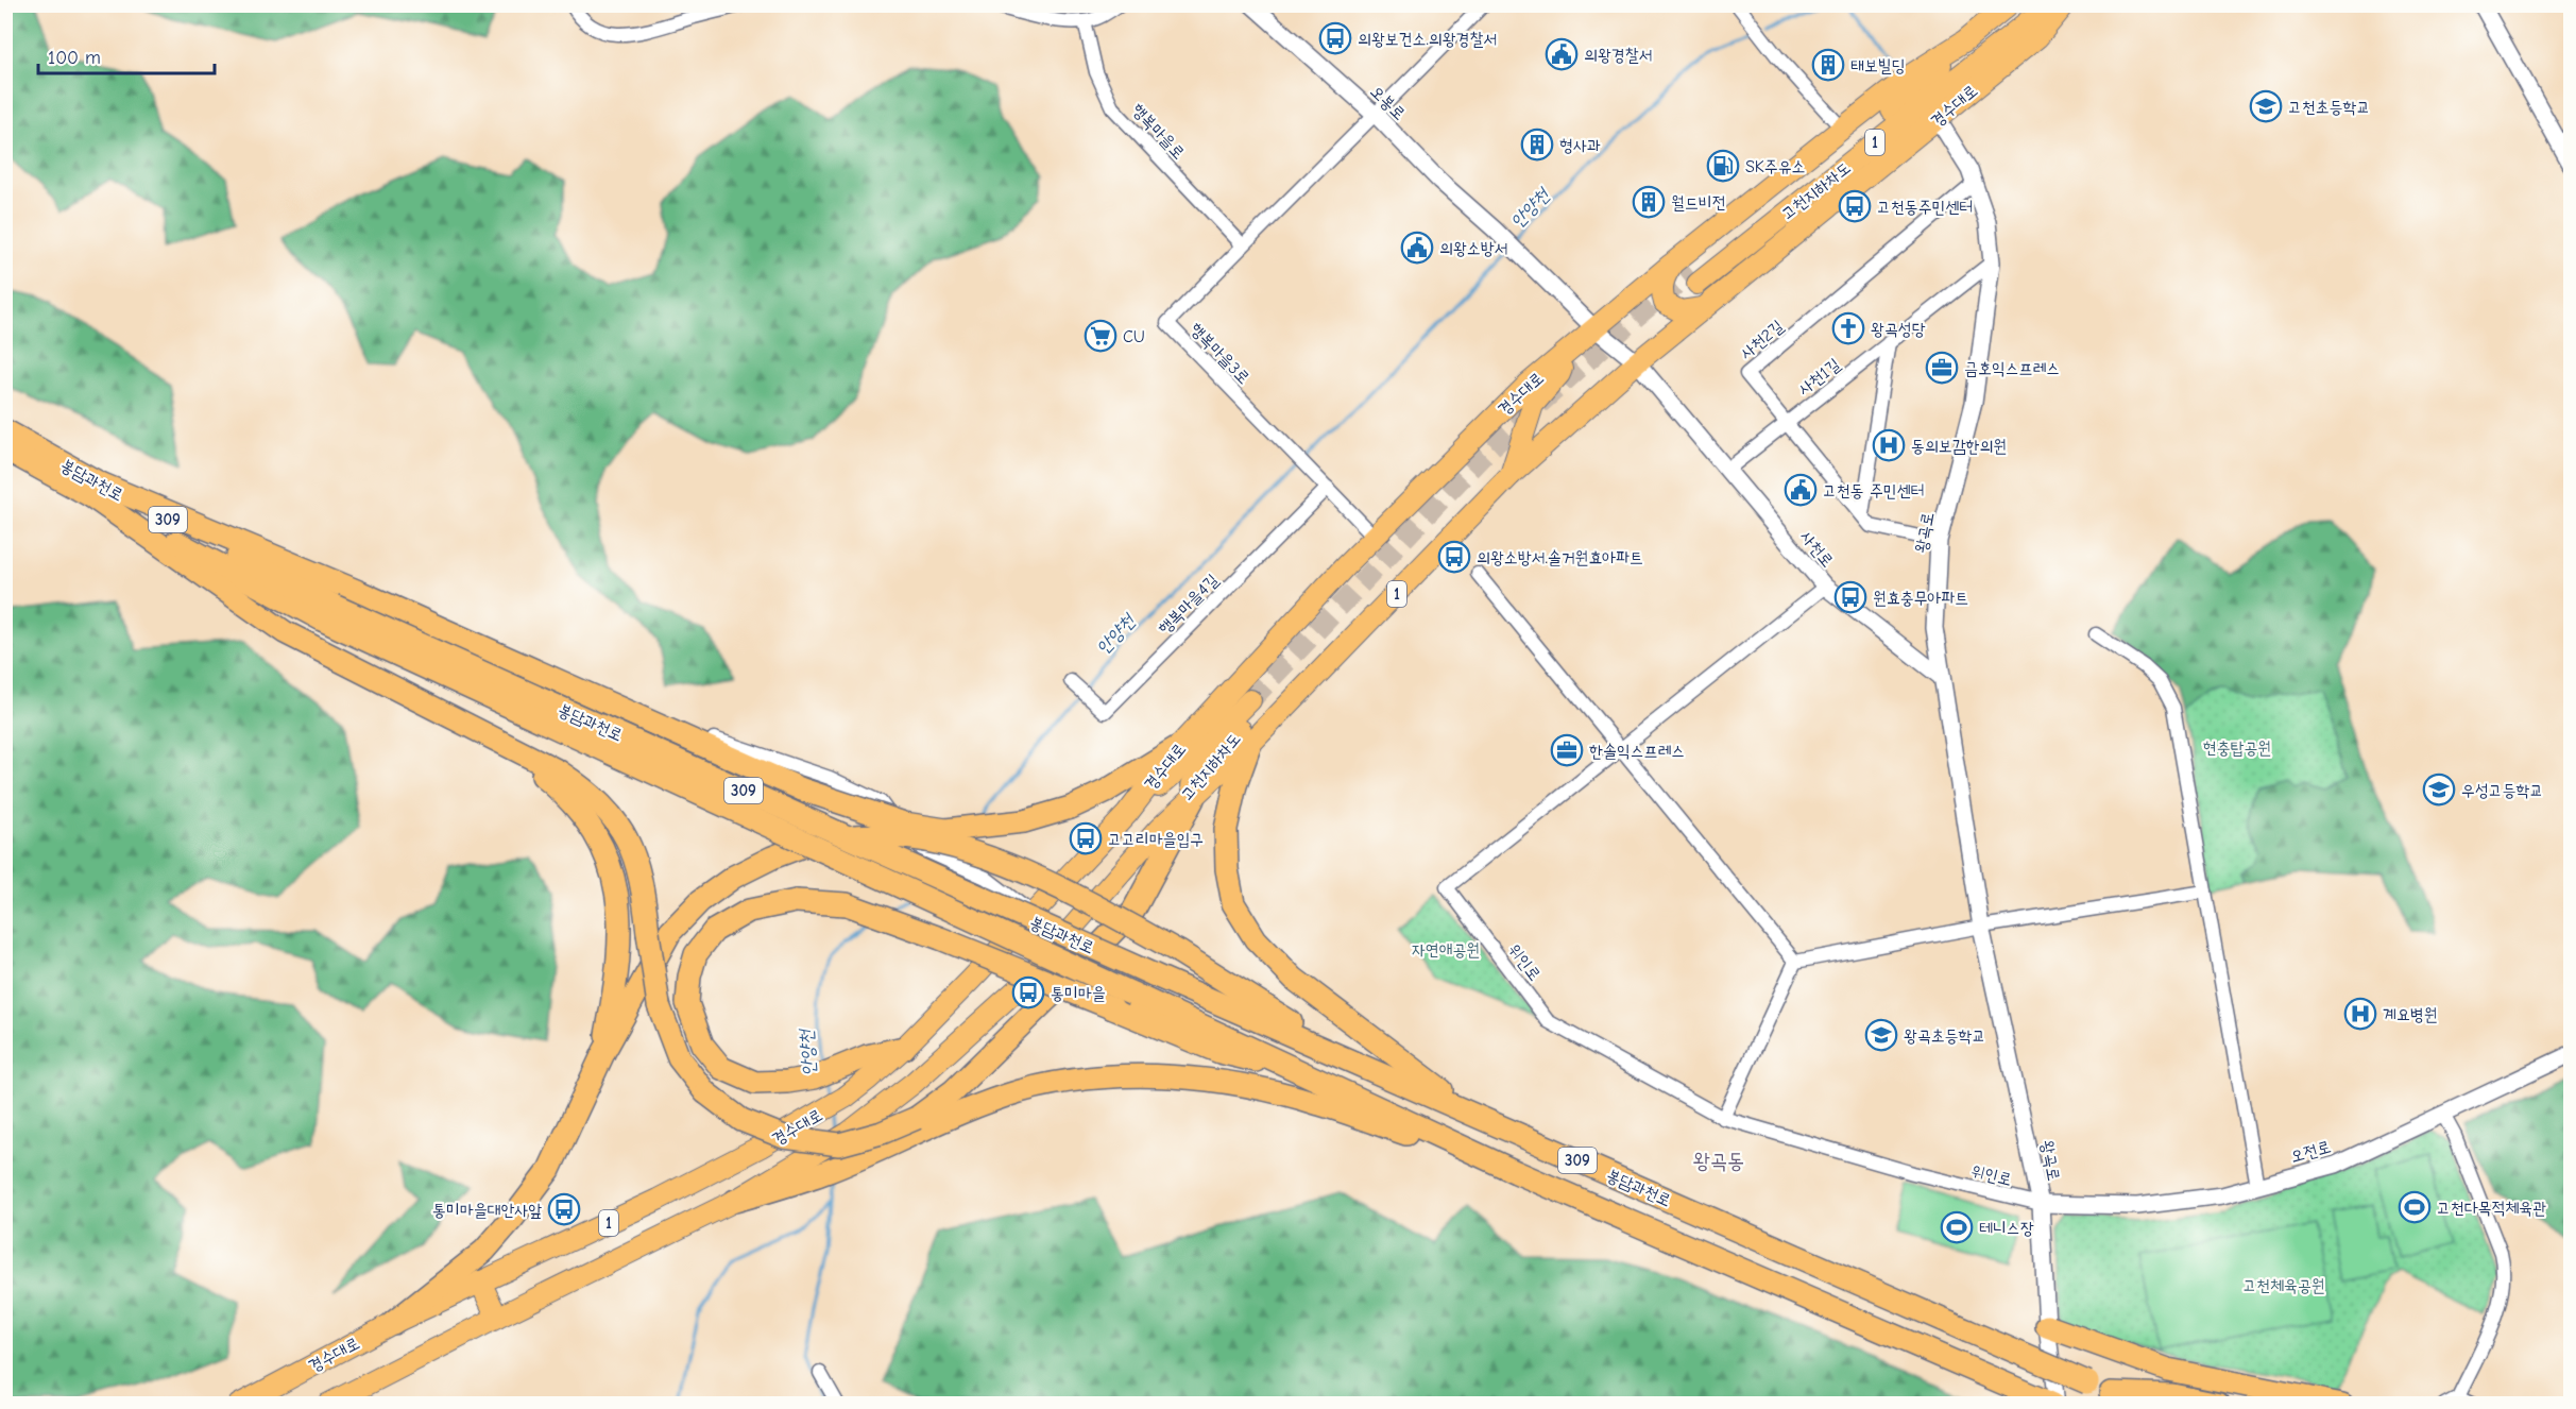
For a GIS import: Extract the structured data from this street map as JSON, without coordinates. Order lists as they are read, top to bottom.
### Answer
{
  "streets": {
    "highway": ["봉담과천로", "309"],
    "main road": ["경수대로", "1", "고천지하차도"],
    "street": [
      "오봉로",
      "행복마을로",
      "사천2길",
      "행복마을3로",
      "사천1길",
      "왕곡로",
      "사천로",
      "행복마을4길",
      "위인로",
      "오전로"
    ]
  },
  "crossings": [
    ["오봉로", "경수대로"],
    ["오봉로", "행복마을3로"],
    ["경수대로", "고천지하차도"],
    ["경수대로", "행복마을3로"],
    ["경수대로", "왕곡로"],
    ["경수대로", "사천로"],
    ["행복마을로", "행복마을3로"],
    ["사천2길", "사천1길"],
    ["사천2길", "왕곡로"],
    ["행복마을3로", "행복마을4길"],
    ["사천1길", "왕곡로"],
    ["사천1길", "사천로"],
    ["봉담과천로", "왕곡로"],
    ["왕곡로", "사천로"],
    ["왕곡로", "위인로"],
    ["왕곡로", "오전로"],
    ["사천로", "위인로"],
    ["위인로", "오전로"]
  ],
  "districts": ["왕곡동"],
  "water": ["안양천"],
  "parks": ["현충탑공원", "자연애공원", "고천체육공원"],
  "places": {
    "bus stop": [
      "의왕보건소.의왕경찰서",
      "고천동주민센터",
      "의왕소방서.솔거원효아파트",
      "원효충무아파트",
      "고고리마을입구",
      "통미마을",
      "통미마을대안사앞"
    ],
    "public building": ["의왕경찰서", "의왕소방서", "고천동 주민센터"],
    "building": ["태보빌딩", "형사과", "월드비전"],
    "school or university": ["고천초등학교", "우성고등학교", "왕곡초등학교"],
    "fuel station": ["SK주유소"],
    "church": ["왕곡성당"],
    "supermarket": ["CU"],
    "office": ["금호익스프레스", "한솔익스프레스"],
    "hospital": ["동의보감한의원", "계요병원"],
    "sports": ["고천다목적체육관", "테니스장"]
  },
  "scale_bar": "100 m"
}
